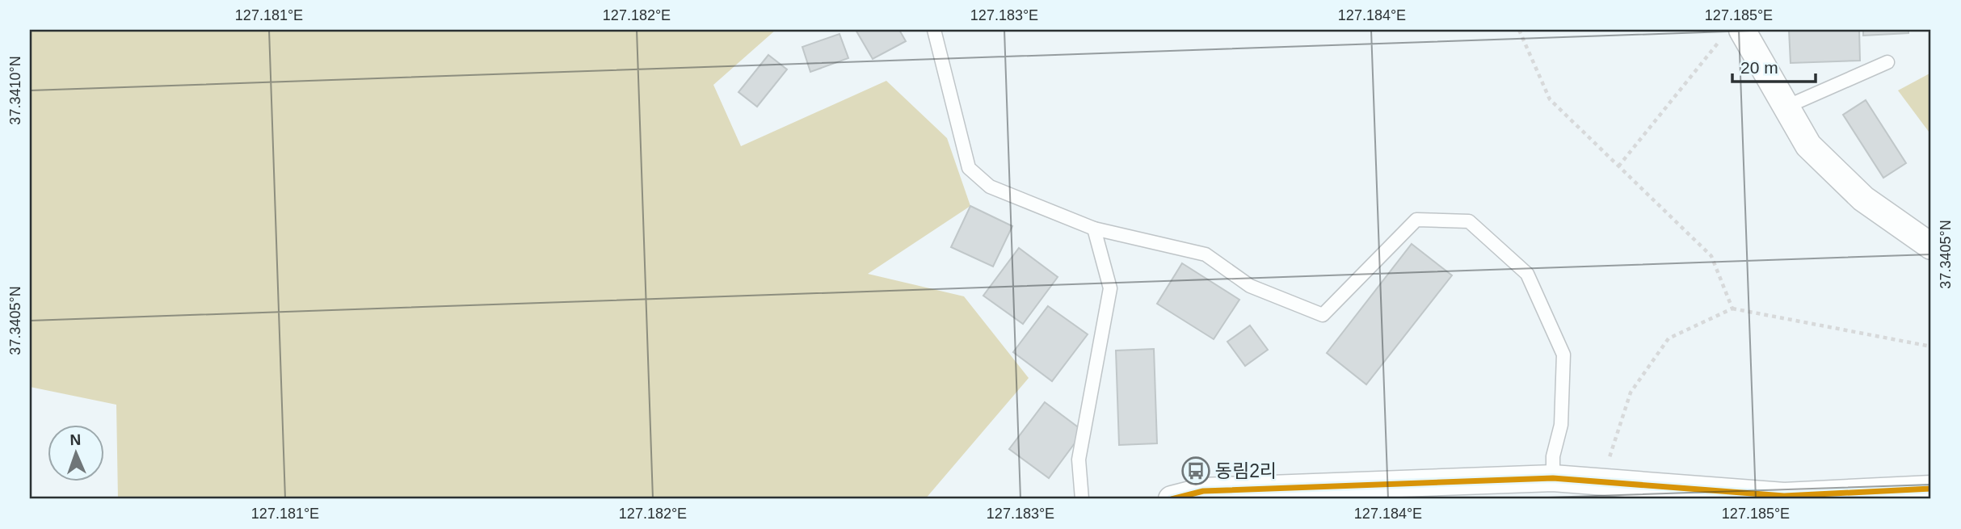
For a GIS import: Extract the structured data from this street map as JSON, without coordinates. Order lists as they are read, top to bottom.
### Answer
{
  "places": {
    "bus stop": ["동림2리"]
  },
  "scale_bar": "20 m",
  "north": "top",
  "coordinates": [
    "127.181°E",
    "127.182°E",
    "127.183°E",
    "127.184°E",
    "127.185°E",
    "37.3410°N",
    "37.3405°N"
  ]
}
